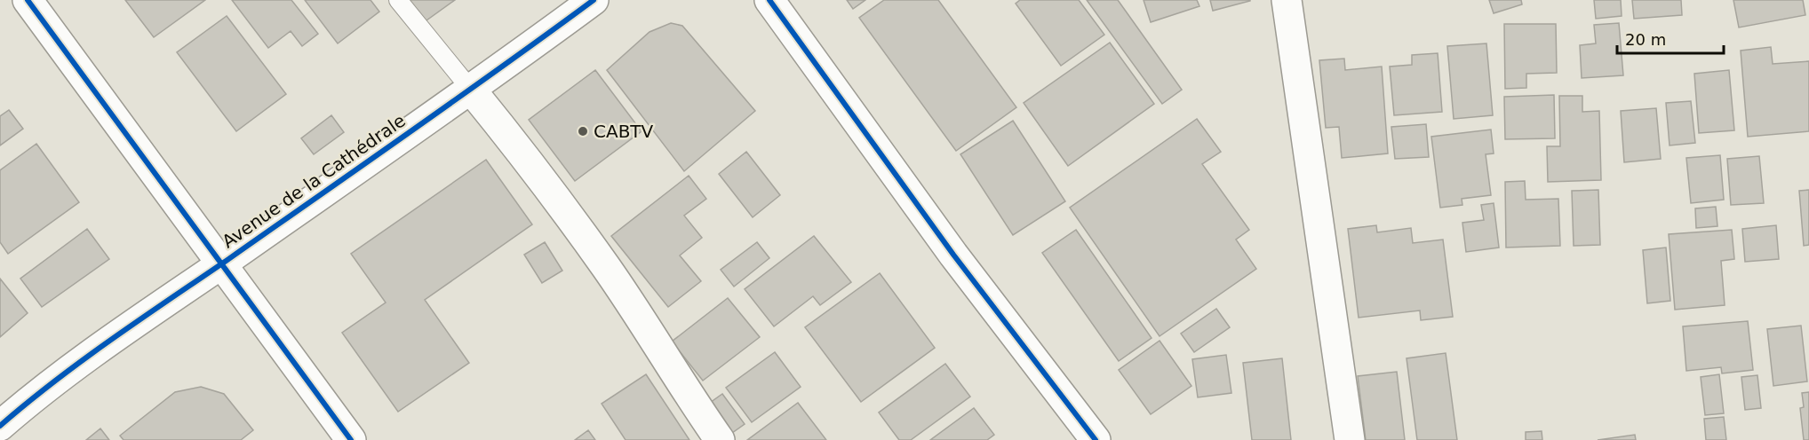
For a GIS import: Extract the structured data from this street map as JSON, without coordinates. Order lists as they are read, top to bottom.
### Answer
{
  "streets": {
    "street": ["Avenue de la Cathédrale"]
  },
  "places": ["CABTV"],
  "scale_bar": "20 m"
}
